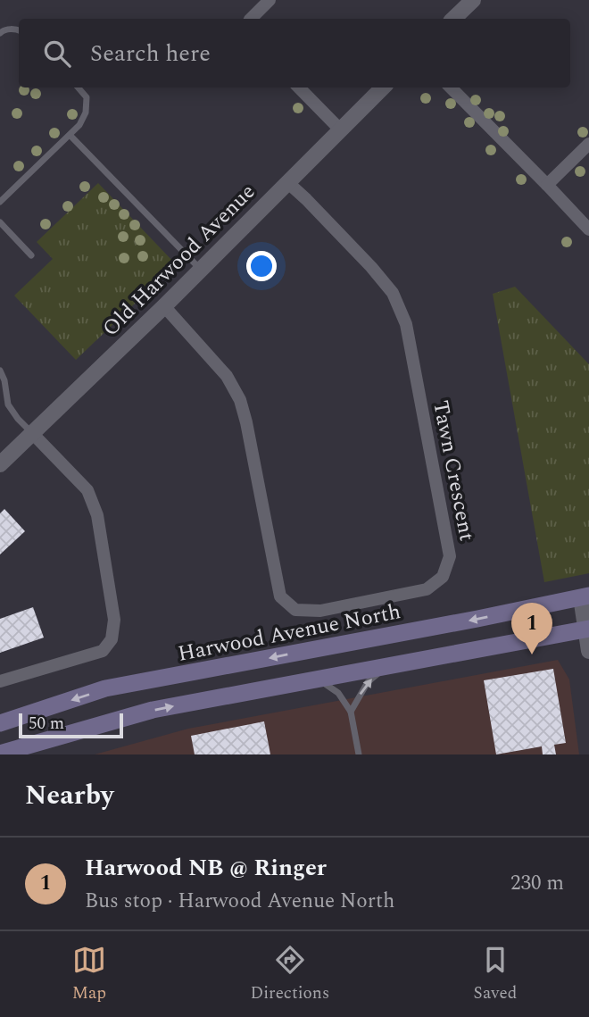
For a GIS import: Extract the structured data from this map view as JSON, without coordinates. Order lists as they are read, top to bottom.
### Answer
{
  "streets": {
    "main road": ["Harwood Avenue North"],
    "street": ["Old Harwood Avenue", "Tawn Crescent"]
  },
  "crossings": [
    ["Old Harwood Avenue", "Tawn Crescent"]
  ],
  "scale_bar": "50 m",
  "page": {
    "search": "Search here",
    "pins": "1",
    "scale": "50 m",
    "heading": "Nearby",
    "list": [
      {
        "mark": "1",
        "name": "Harwood NB @ Ringer",
        "note": "Bus stop · Harwood Avenue North",
        "value": "230 m"
      }
    ],
    "nav": ["Map", "Directions", "Saved"]
  }
}
